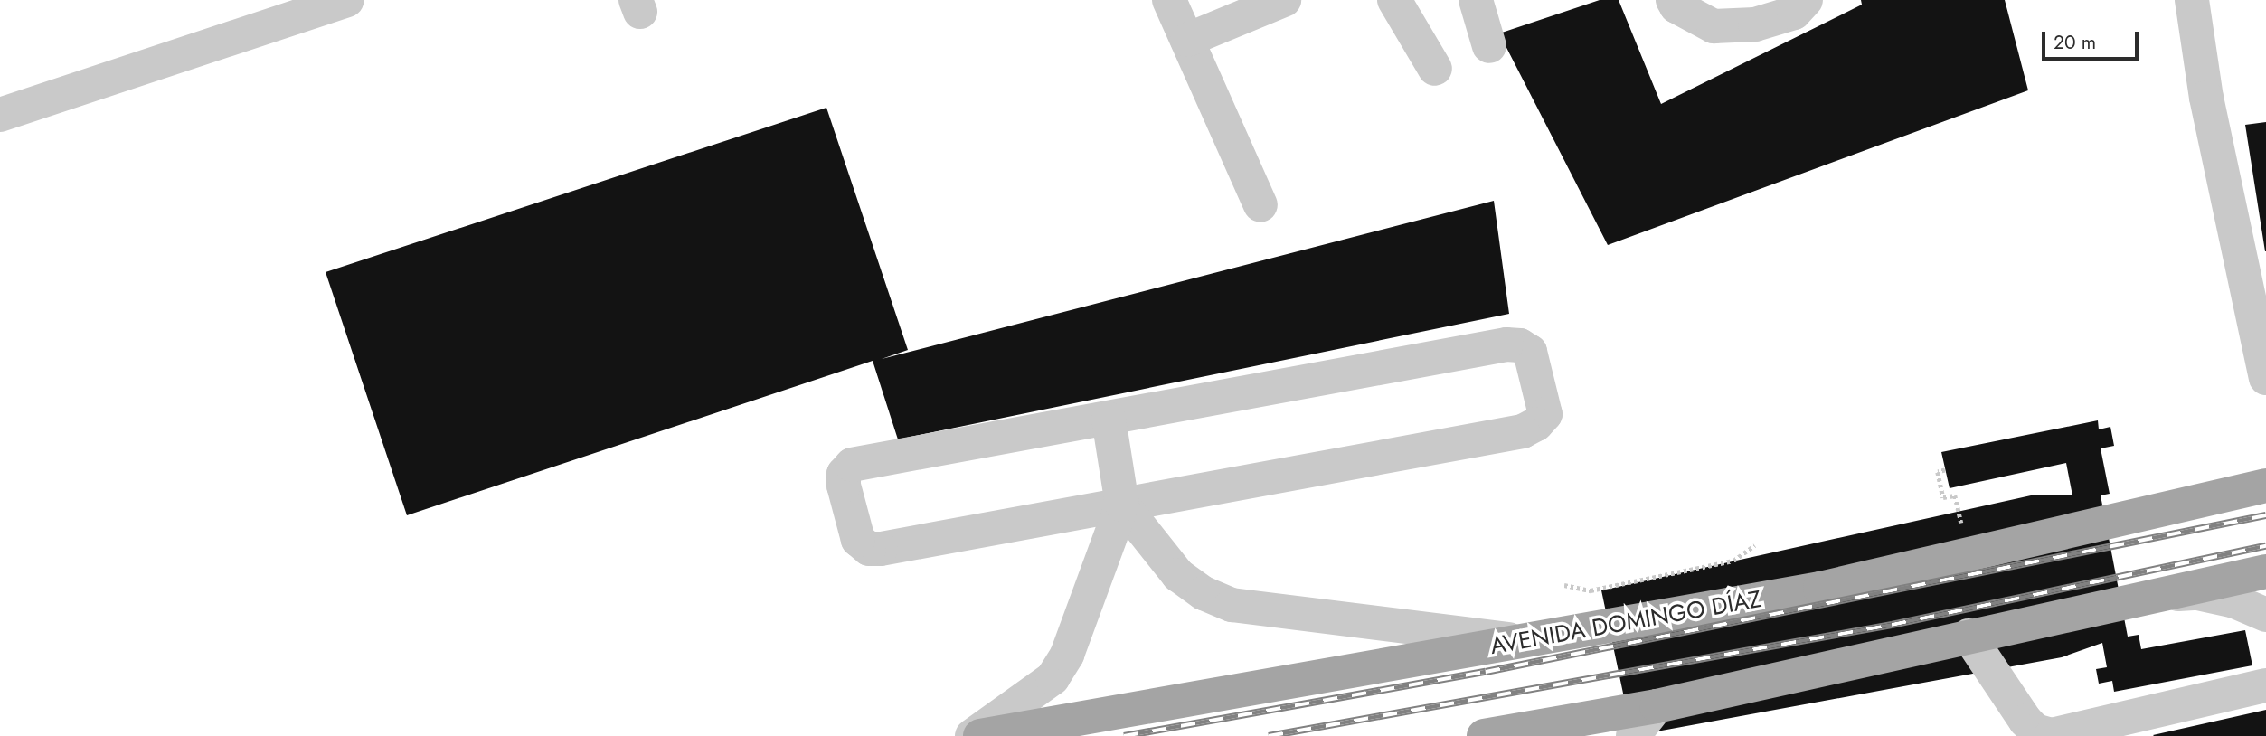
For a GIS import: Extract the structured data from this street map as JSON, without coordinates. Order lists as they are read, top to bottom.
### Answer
{
  "streets": {
    "main road": ["AVENIDA DOMINGO DÍAZ"]
  },
  "scale_bar": "20 m"
}
